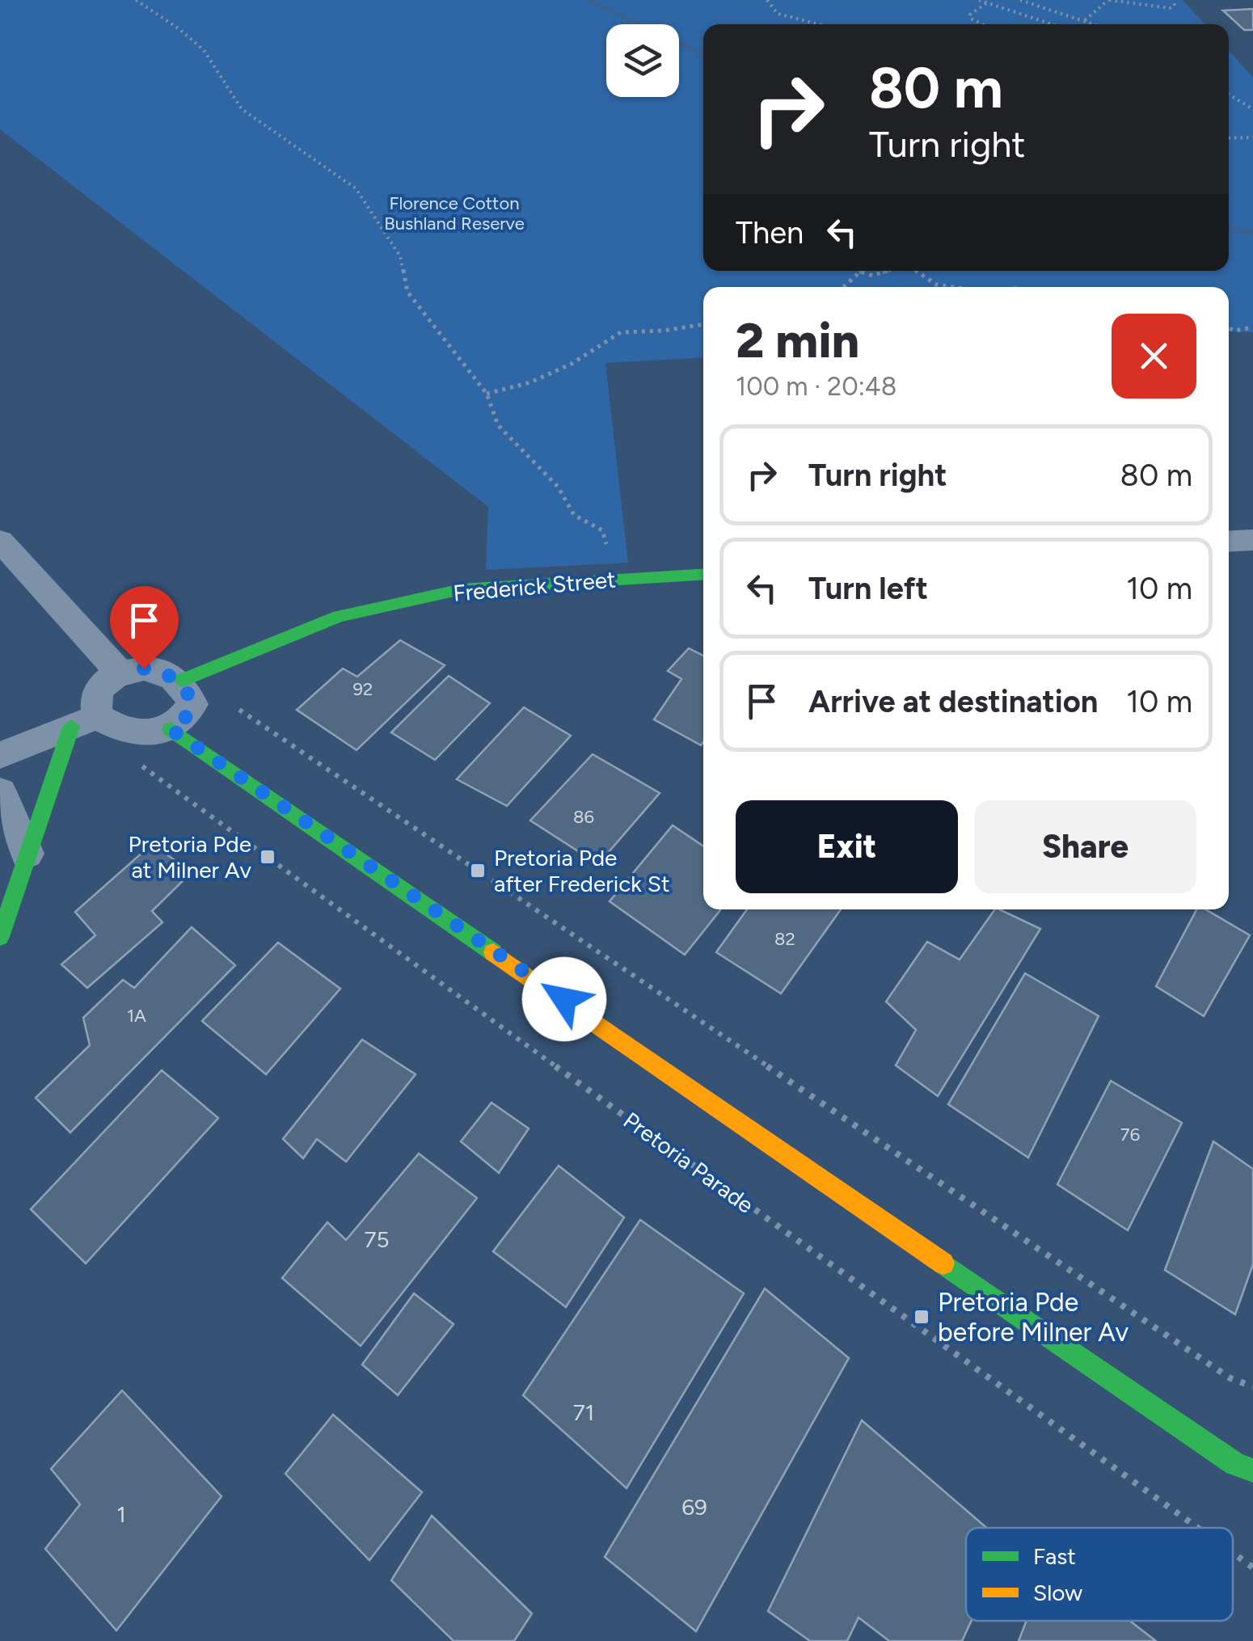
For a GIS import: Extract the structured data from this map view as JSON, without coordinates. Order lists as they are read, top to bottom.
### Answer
{
  "streets": {
    "street": ["Frederick Street"],
    "path": ["Pretoria Parade"]
  },
  "parks": ["Florence Cotton Bushland Reserve"],
  "places": {
    "transit": ["Pretoria Pde at Milner Av", "Pretoria Pde after Frederick St", "Pretoria Pde before Milner Av"]
  },
  "house_numbers": [
    "92",
    "86",
    "82",
    "1A",
    "76",
    "75",
    "71",
    "69",
    "1"
  ],
  "legend": ["Fast", "Slow"],
  "page": {
    "turn": ["80 m", "Turn right"],
    "then": "Then",
    "heading": ["2 min", "100 m · 20:48"],
    "list": [
      {
        "name": "Turn right",
        "value": "80 m"
      },
      {
        "name": "Turn left",
        "value": "10 m"
      },
      {
        "name": "Arrive at destination",
        "value": "10 m"
      }
    ],
    "buttons": ["Exit", "Share"]
  }
}
